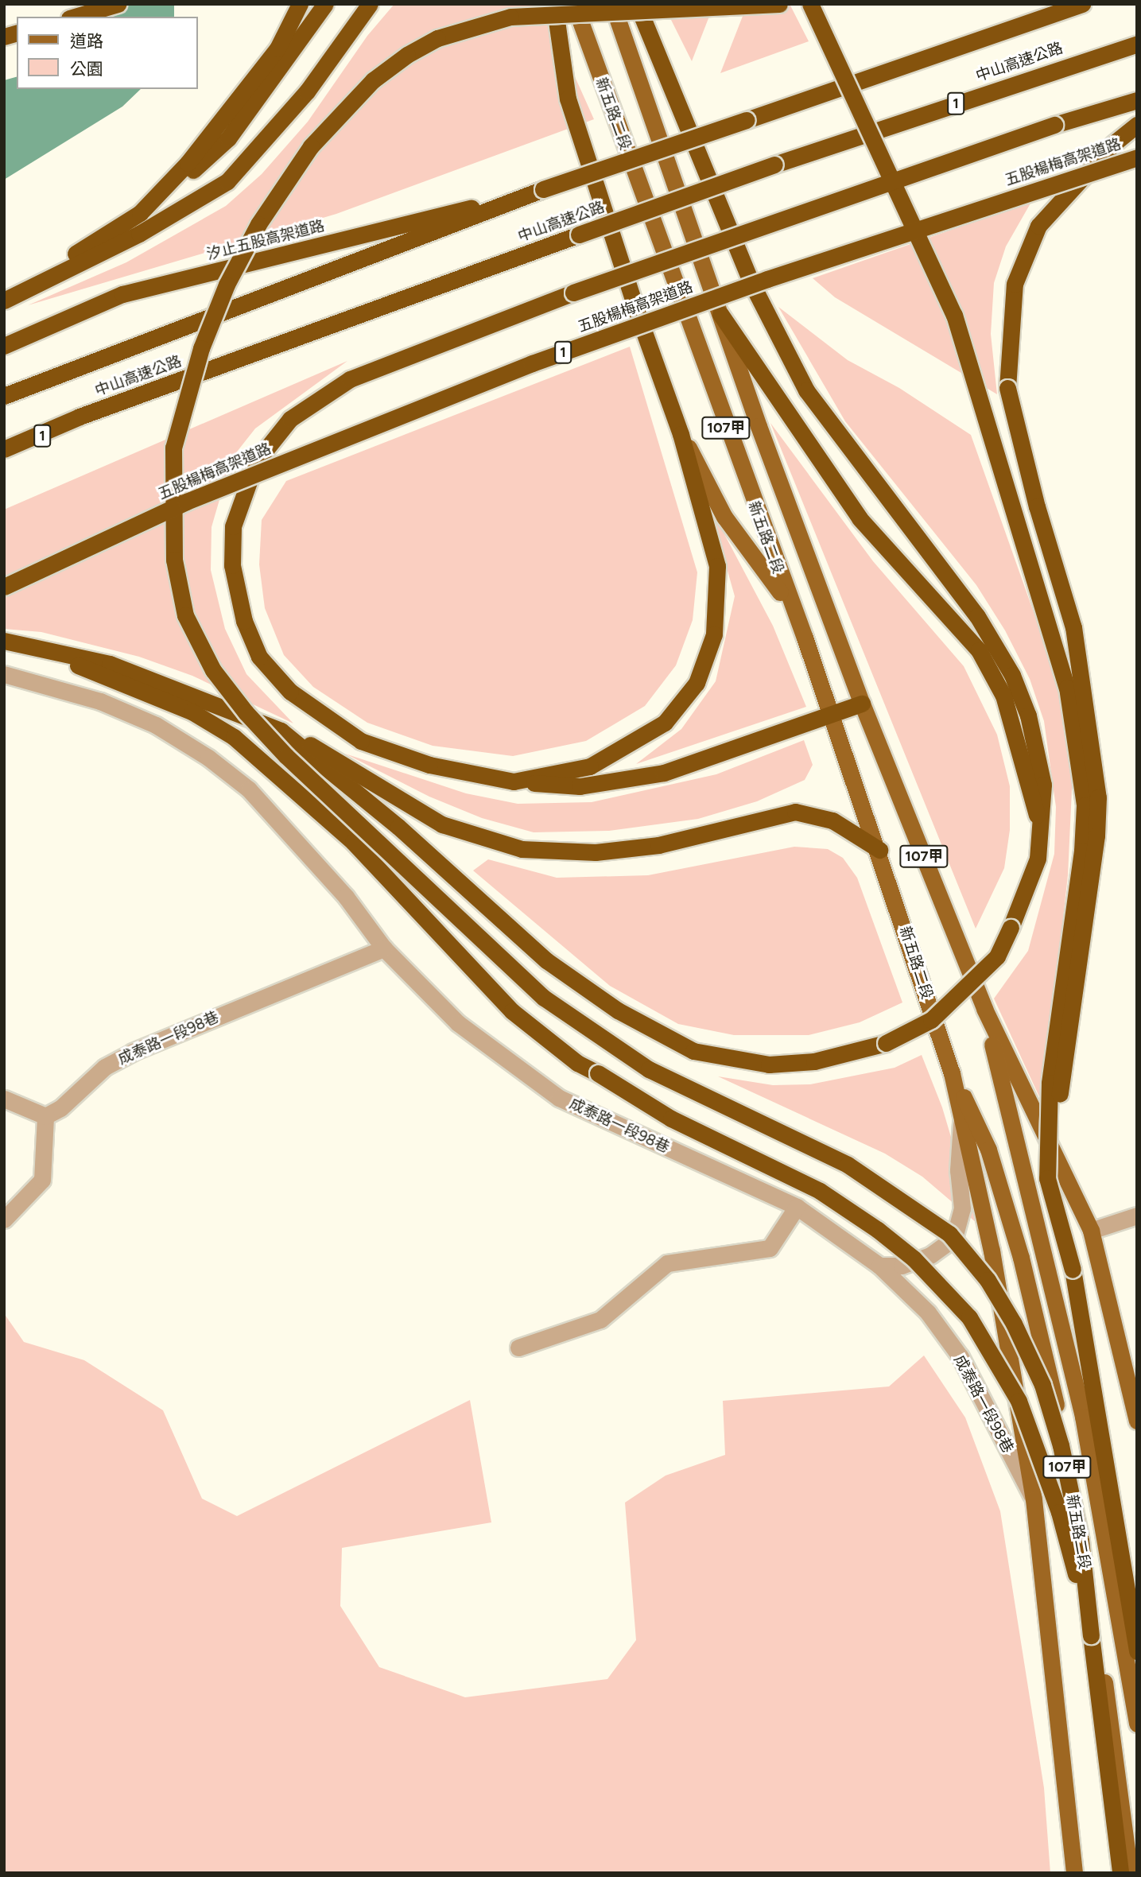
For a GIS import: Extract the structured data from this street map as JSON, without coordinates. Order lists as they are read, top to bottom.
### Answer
{
  "streets": {
    "highway": [
      "中山高速公路",
      "1",
      "五股楊梅高架道路",
      "汐止五股高架道路"
    ],
    "main road": ["新五路二段", "107甲"],
    "street": ["成泰路一段98巷"]
  },
  "crossings": [
    ["中山高速公路", "1"],
    ["中山高速公路", "汐止五股高架道路"],
    ["新五路二段", "成泰路一段98巷"]
  ],
  "legend": ["道路", "公園"]
}
